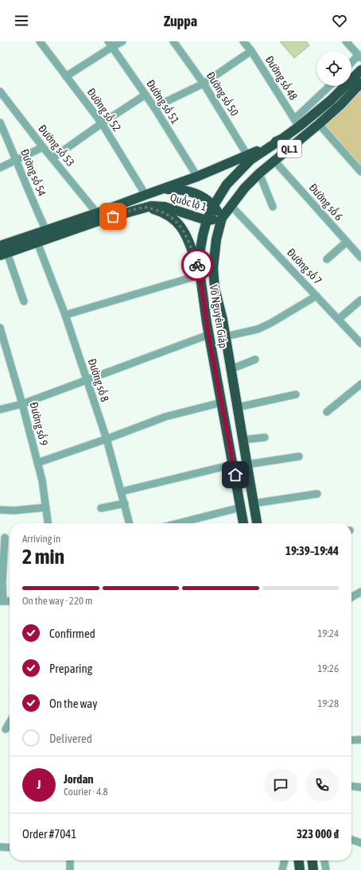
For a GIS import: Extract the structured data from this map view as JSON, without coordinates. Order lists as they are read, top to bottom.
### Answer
{
  "streets": {
    "highway": ["QL.1", "Quốc lộ 1", "Võ Nguyên Giáp"],
    "street": [
      "Đường số 48",
      "Đường số 50",
      "Đường số 51",
      "Đường số 52",
      "Đường số 53",
      "Đường số 54",
      "Đường số 6",
      "Đường số 7",
      "Đường số 8",
      "Đường số 9"
    ]
  },
  "crossings": [
    ["Đường số 48", "Quốc lộ 1"],
    ["Đường số 50", "Quốc lộ 1"],
    ["Đường số 50", "Võ Nguyên Giáp"],
    ["Đường số 51", "Quốc lộ 1"],
    ["Đường số 52", "Quốc lộ 1"],
    ["Đường số 53", "Quốc lộ 1"],
    ["QL.1", "Quốc lộ 1"],
    ["QL.1", "Đường số 6"],
    ["QL.1", "Đường số 7"],
    ["QL.1", "Võ Nguyên Giáp"],
    ["Đường số 54", "Quốc lộ 1"],
    ["Quốc lộ 1", "Võ Nguyên Giáp"],
    ["Quốc lộ 1", "Đường số 8"]
  ],
  "page": {
    "header": "Zuppa",
    "heading": ["2 min", "Arriving in", "19:39–19:44"],
    "panel": [
      "Jordan",
      "Courier · 4.8",
      "Order #7041",
      "323 000 ₫"
    ],
    "bar": "On the way · 220 m",
    "list": [
      ["Confirmed", "19:24"],
      ["Preparing", "19:26"],
      ["On the way", "19:28"],
      "Delivered"
    ],
    "round": "J"
  }
}
